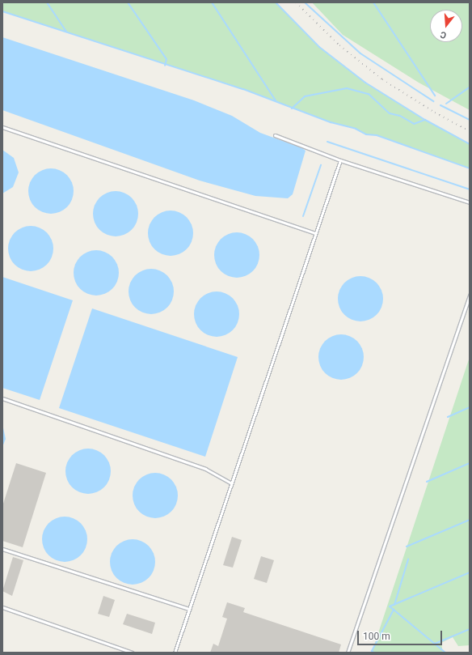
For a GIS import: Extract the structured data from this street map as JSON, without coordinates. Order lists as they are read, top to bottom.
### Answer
{
  "scale_bar": "100 m",
  "north": "bottom"
}
